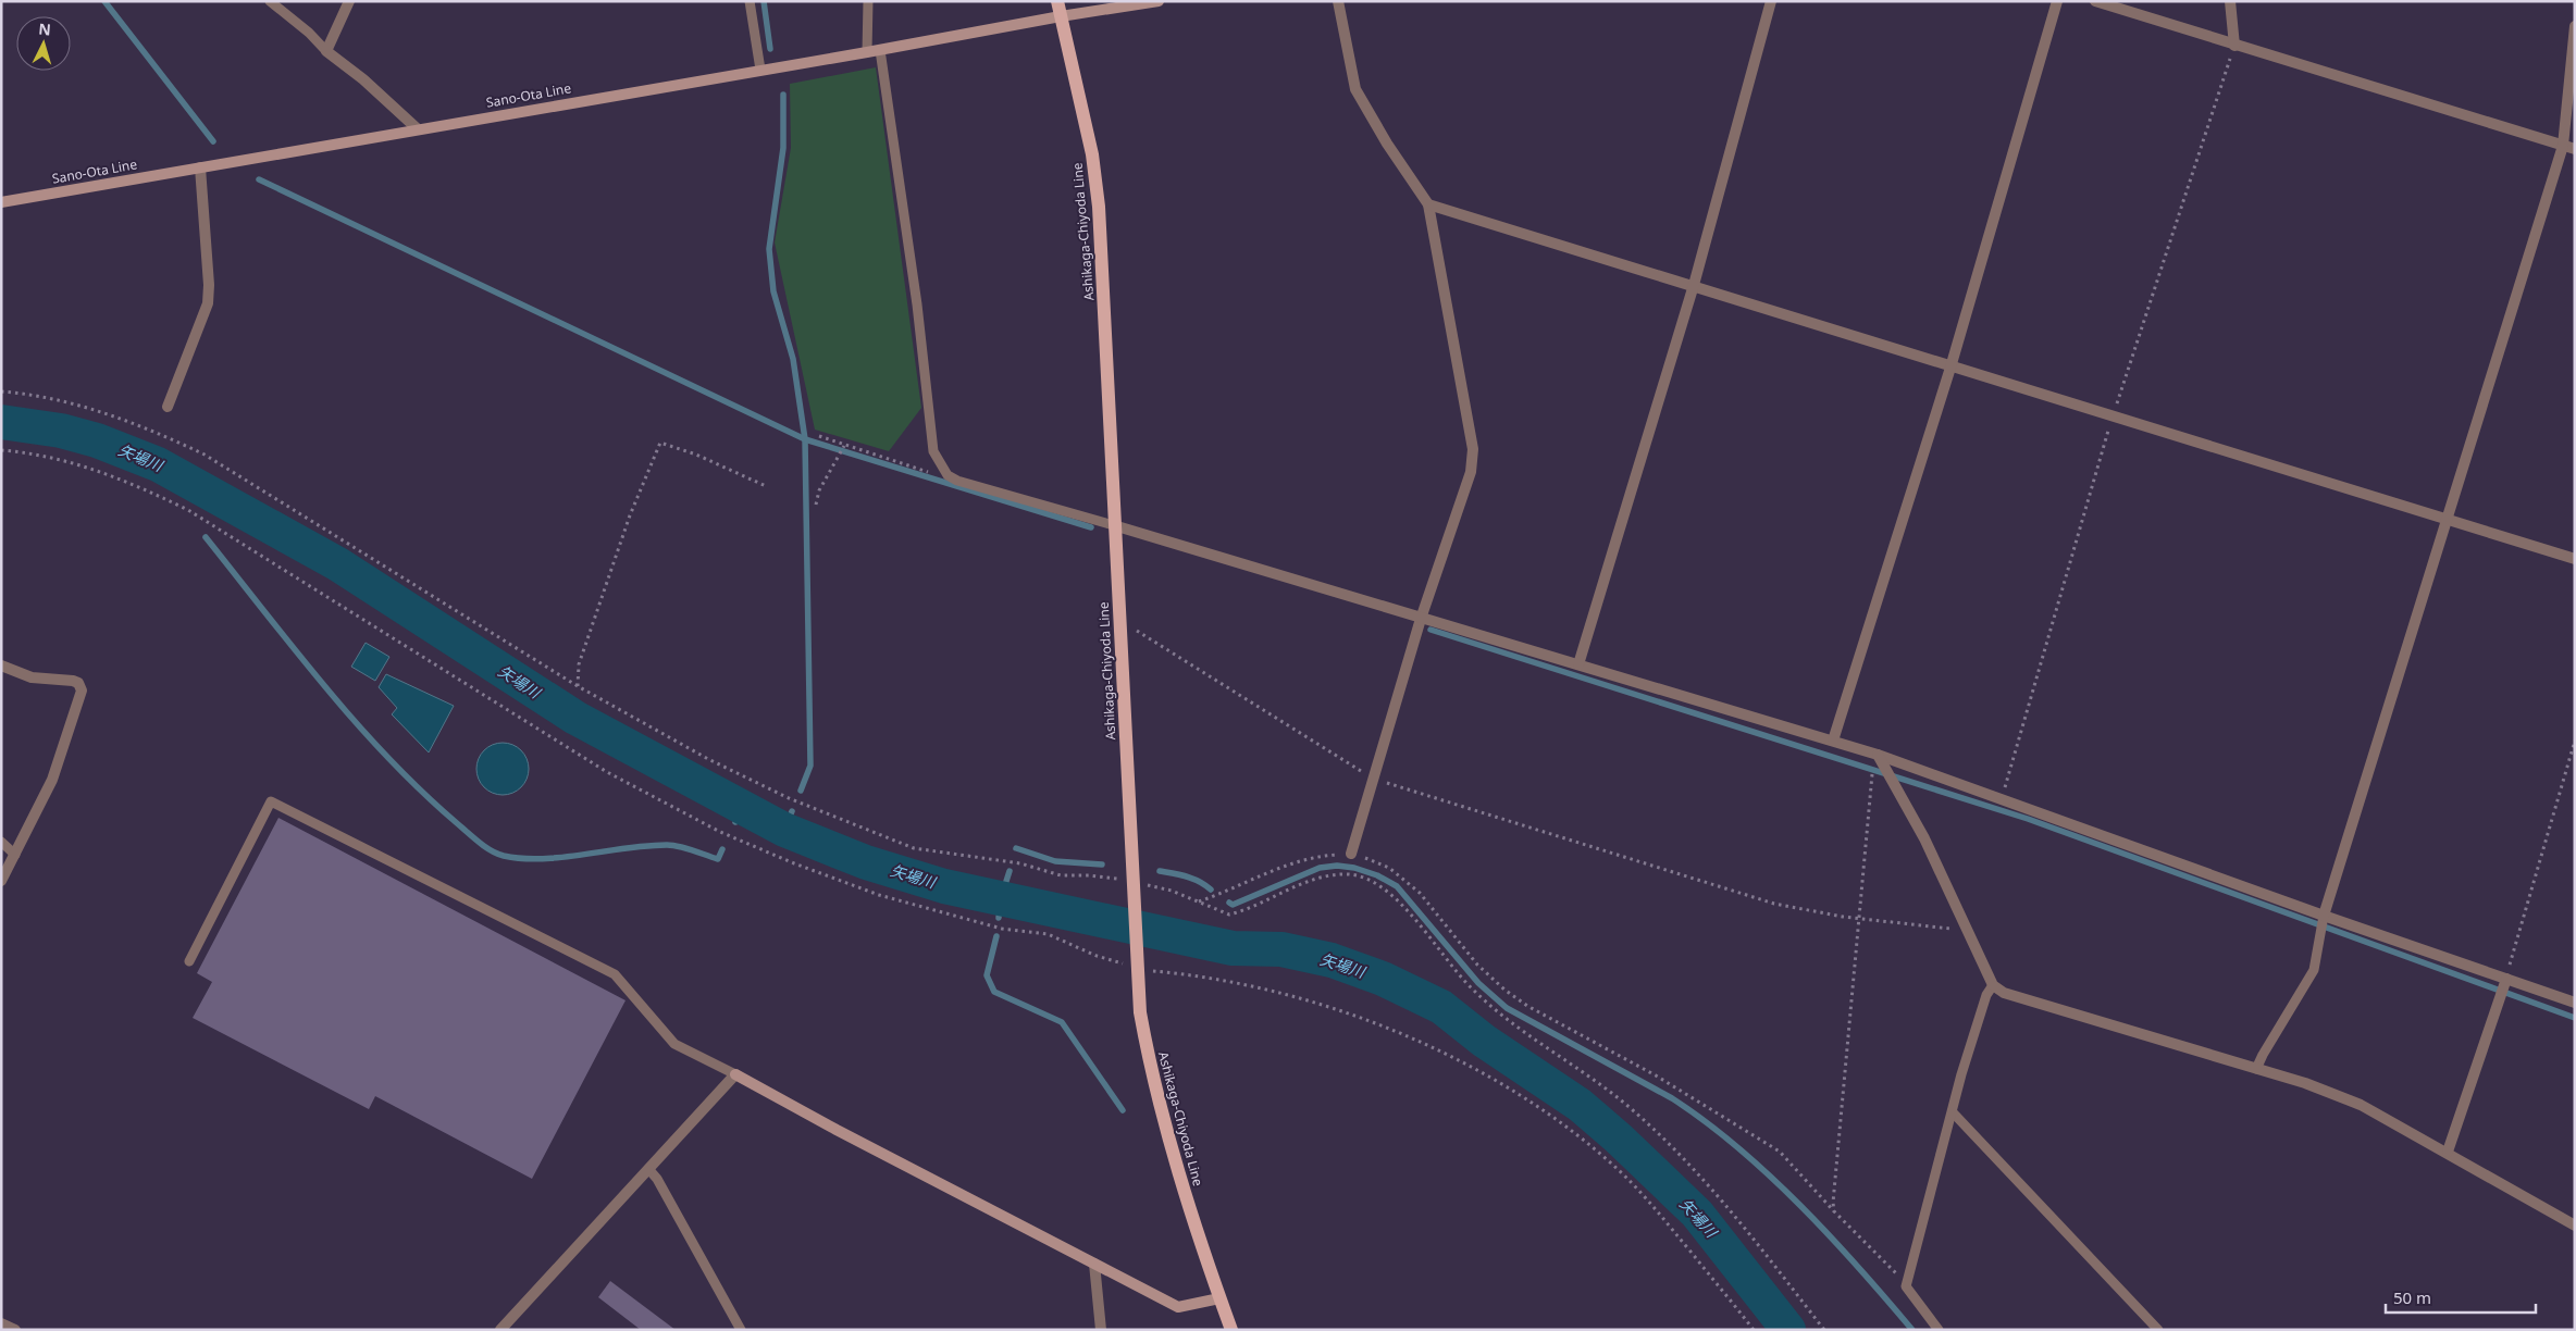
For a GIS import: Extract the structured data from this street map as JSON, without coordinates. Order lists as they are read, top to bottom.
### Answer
{
  "streets": {
    "main road": ["Sano-Ota Line", "Ashikaga-Chiyoda Line"]
  },
  "crossings": [
    ["Sano-Ota Line", "Ashikaga-Chiyoda Line"]
  ],
  "water": ["矢場川"],
  "scale_bar": "50 m",
  "north": "top"
}
